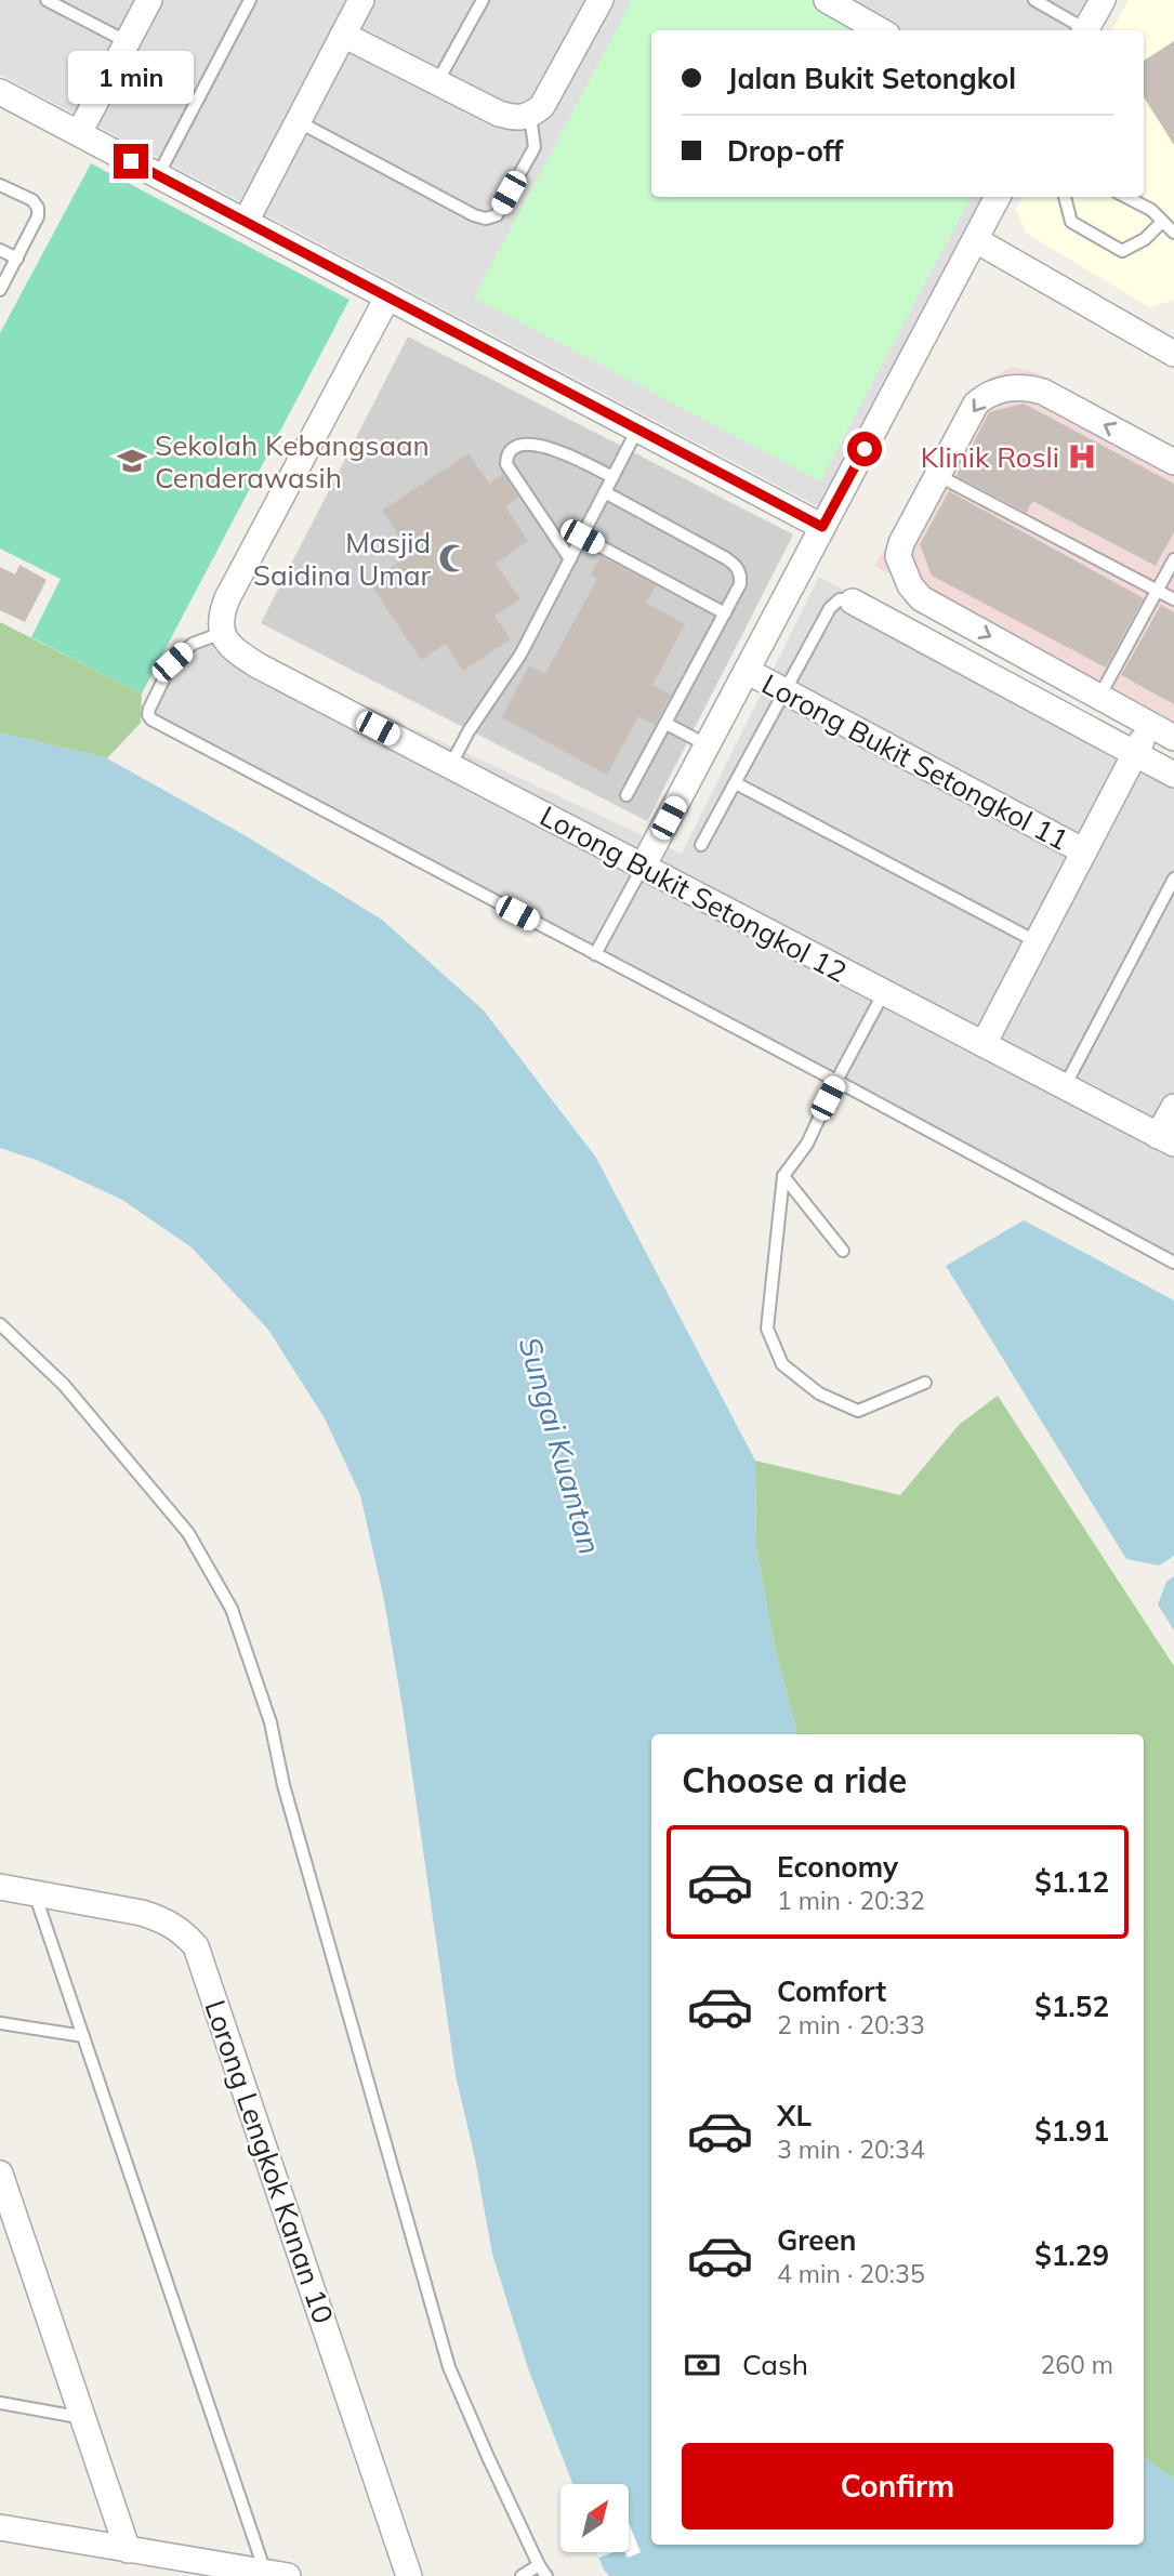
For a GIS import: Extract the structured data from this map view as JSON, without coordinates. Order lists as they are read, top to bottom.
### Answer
{
  "streets": {
    "street": ["Lorong Bukit Setongkol 11", "Lorong Bukit Setongkol 12", "Lorong Lengkok Kanan 10"]
  },
  "water": ["Sungai Kuantan"],
  "places": {
    "hospital": ["Klinik Rosli"],
    "school or university": ["Sekolah Kebangsaan Cenderawasih"],
    "mosque": ["Masjid Saidina Umar"]
  },
  "north": "top right",
  "page": {
    "banner": ["Jalan Bukit Setongkol", "Drop-off"],
    "bubble": "1 min",
    "heading": "Choose a ride",
    "list": [
      {
        "name": "Economy",
        "note": "1 min · 20:32",
        "value": "$1.12"
      },
      {
        "name": "Comfort",
        "note": "2 min · 20:33",
        "value": "$1.52"
      },
      {
        "name": "XL",
        "note": "3 min · 20:34",
        "value": "$1.91"
      },
      {
        "name": "Green",
        "note": "4 min · 20:35",
        "value": "$1.29"
      }
    ],
    "pay": ["Cash", "260 m"],
    "buttons": "Confirm"
  }
}
